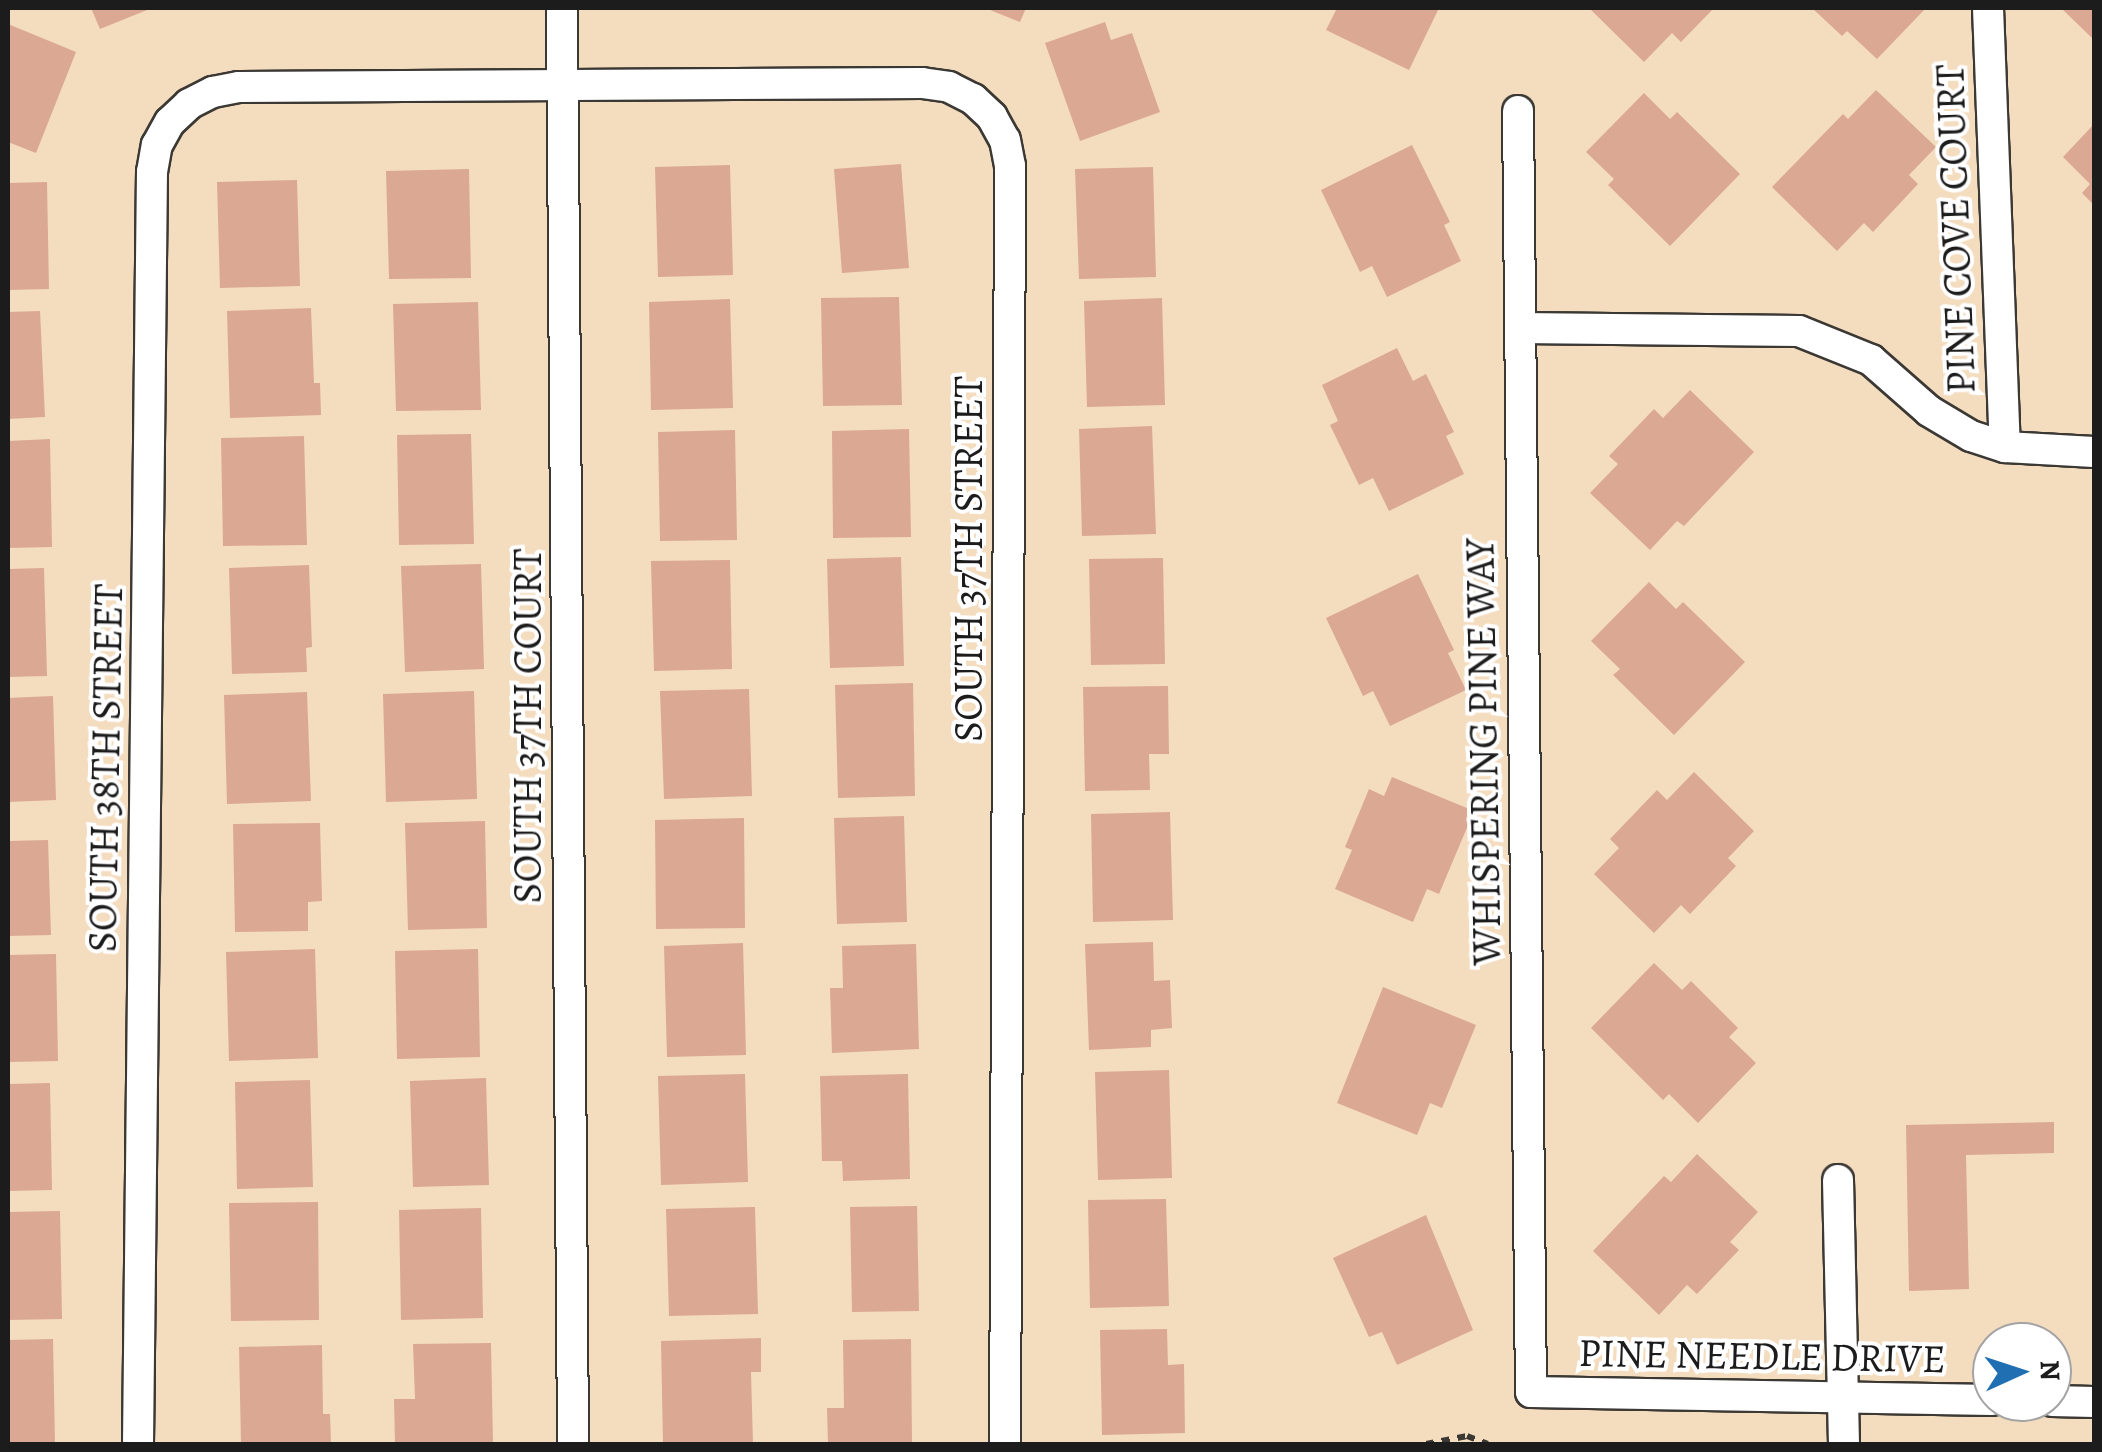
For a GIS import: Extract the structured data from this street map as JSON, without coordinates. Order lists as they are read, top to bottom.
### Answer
{
  "streets": {
    "street": [
      "PINE COVE COURT",
      "SOUTH 37TH STREET",
      "SOUTH 37TH COURT",
      "WHISPERING PINE WAY",
      "SOUTH 38TH STREET",
      "PINE NEEDLE DRIVE"
    ]
  },
  "crossings": [
    ["SOUTH 37TH STREET", "SOUTH 37TH COURT"],
    ["SOUTH 37TH STREET", "SOUTH 38TH STREET"],
    ["WHISPERING PINE WAY", "PINE NEEDLE DRIVE"]
  ],
  "north": "right"
}
